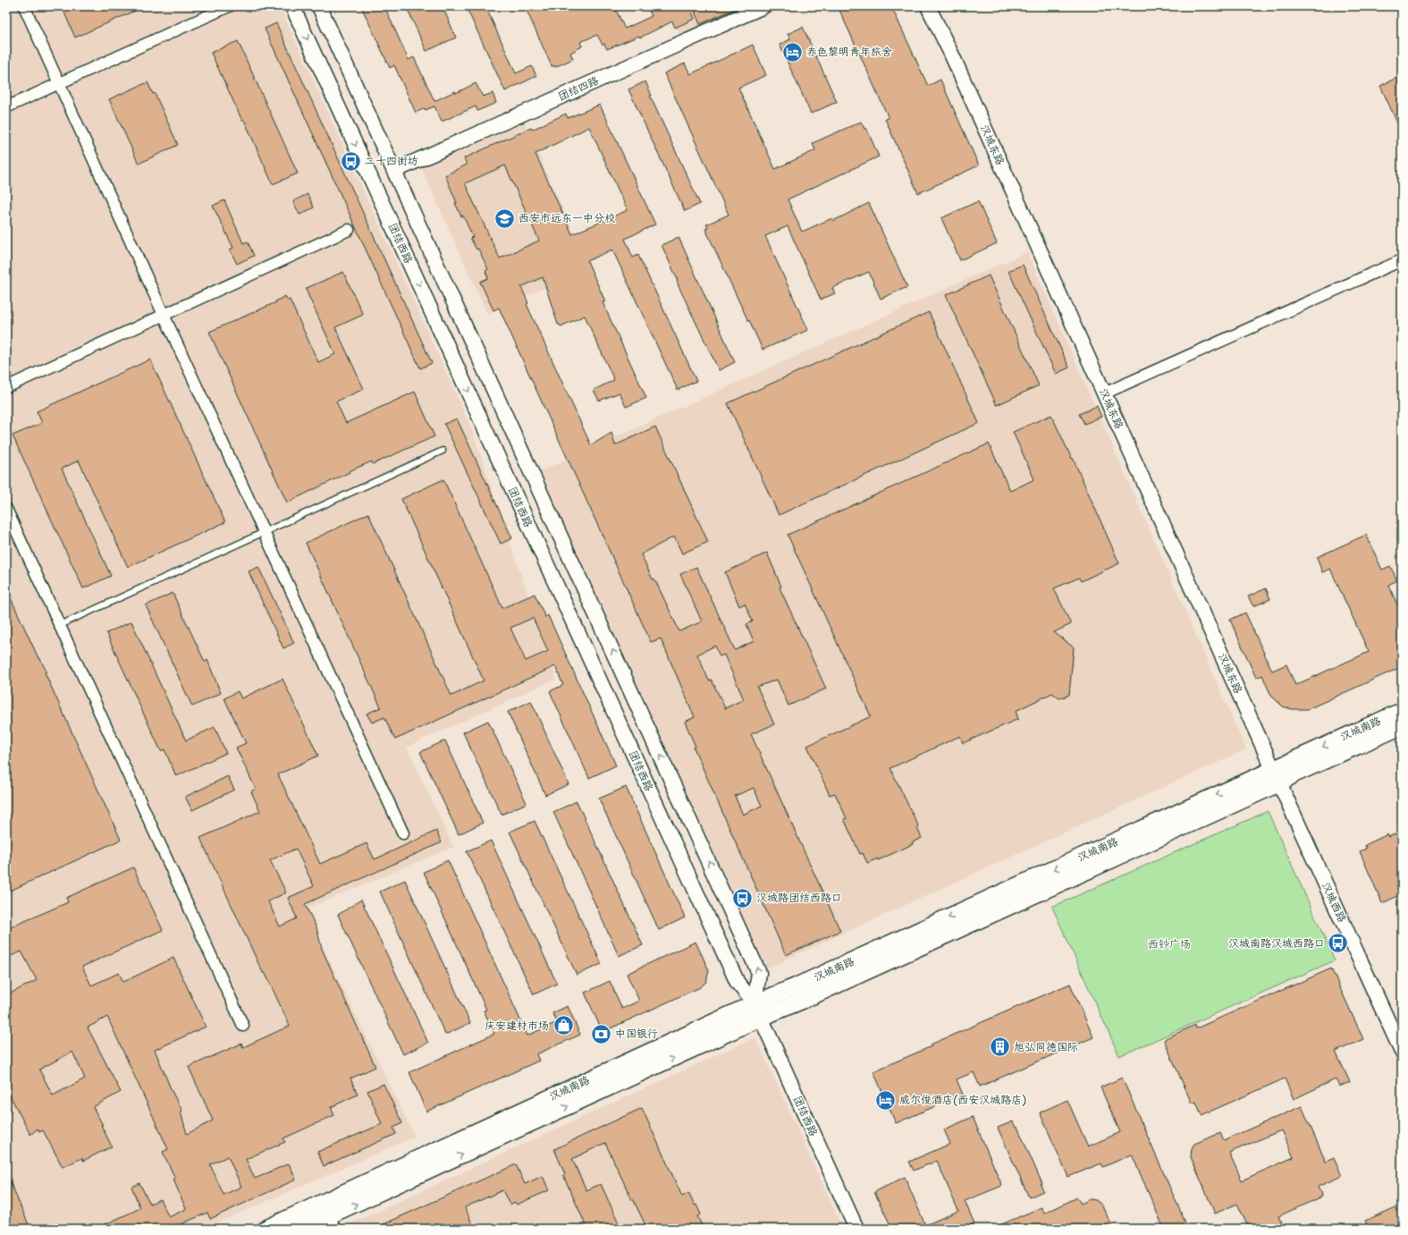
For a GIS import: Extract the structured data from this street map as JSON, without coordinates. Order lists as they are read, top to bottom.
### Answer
{
  "streets": {
    "main road": ["汉城南路"],
    "street": [
      "团结四路",
      "汉城东路",
      "团结西路",
      "汉城西路"
    ]
  },
  "crossings": [
    ["汉城东路", "汉城南路"],
    ["汉城东路", "汉城西路"],
    ["团结西路", "汉城南路"]
  ],
  "parks": ["西钞广场"],
  "places": {
    "hotel": ["赤色黎明青年旅舍", "威尔俊酒店(西安汉城路店)"],
    "bus stop": ["二十四街坊", "汉城路团结西路口", "汉城南路汉城西路口"],
    "school or university": ["西安市远东一中分校"],
    "shop": ["庆安建材市场"],
    "bank": ["中国银行"],
    "building": ["旭弘同德国际"]
  }
}
